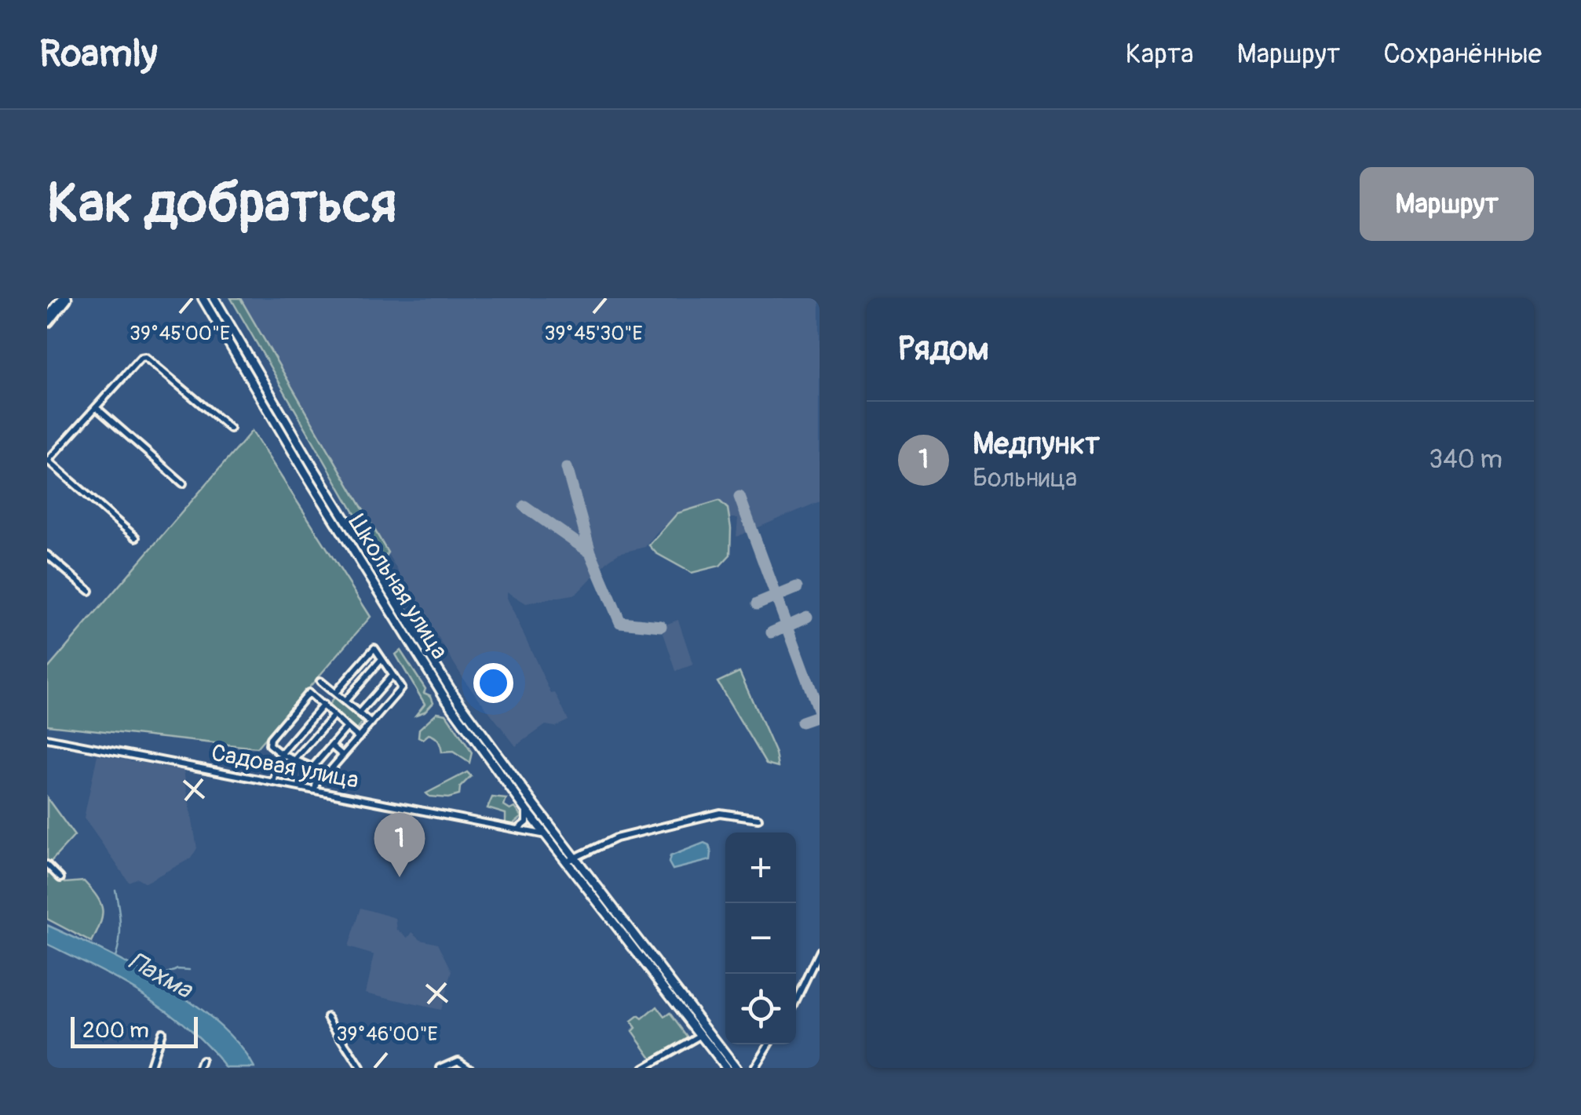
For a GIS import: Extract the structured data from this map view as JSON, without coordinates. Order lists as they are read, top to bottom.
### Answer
{
  "streets": {
    "main road": ["Школьная улица"],
    "street": ["Садовая улица"]
  },
  "crossings": [
    ["Школьная улица", "Садовая улица"]
  ],
  "water": ["Пахма"],
  "scale_bar": "200 m",
  "page": {
    "header": "Roamly",
    "nav": ["Карта", "Маршрут", "Сохранённые"],
    "buttons": "Маршрут",
    "title": "Как добраться",
    "heading": "Рядом",
    "list": [
      {
        "mark": "1",
        "name": "Медпункт",
        "note": "Больница",
        "value": "340 m"
      }
    ],
    "pins": "1",
    "map_buttons": ["+", "−"],
    "scale": "200 m"
  },
  "coordinates": ["39°45'00\"E", "39°45'30\"E", "39°46'00\"E"]
}
